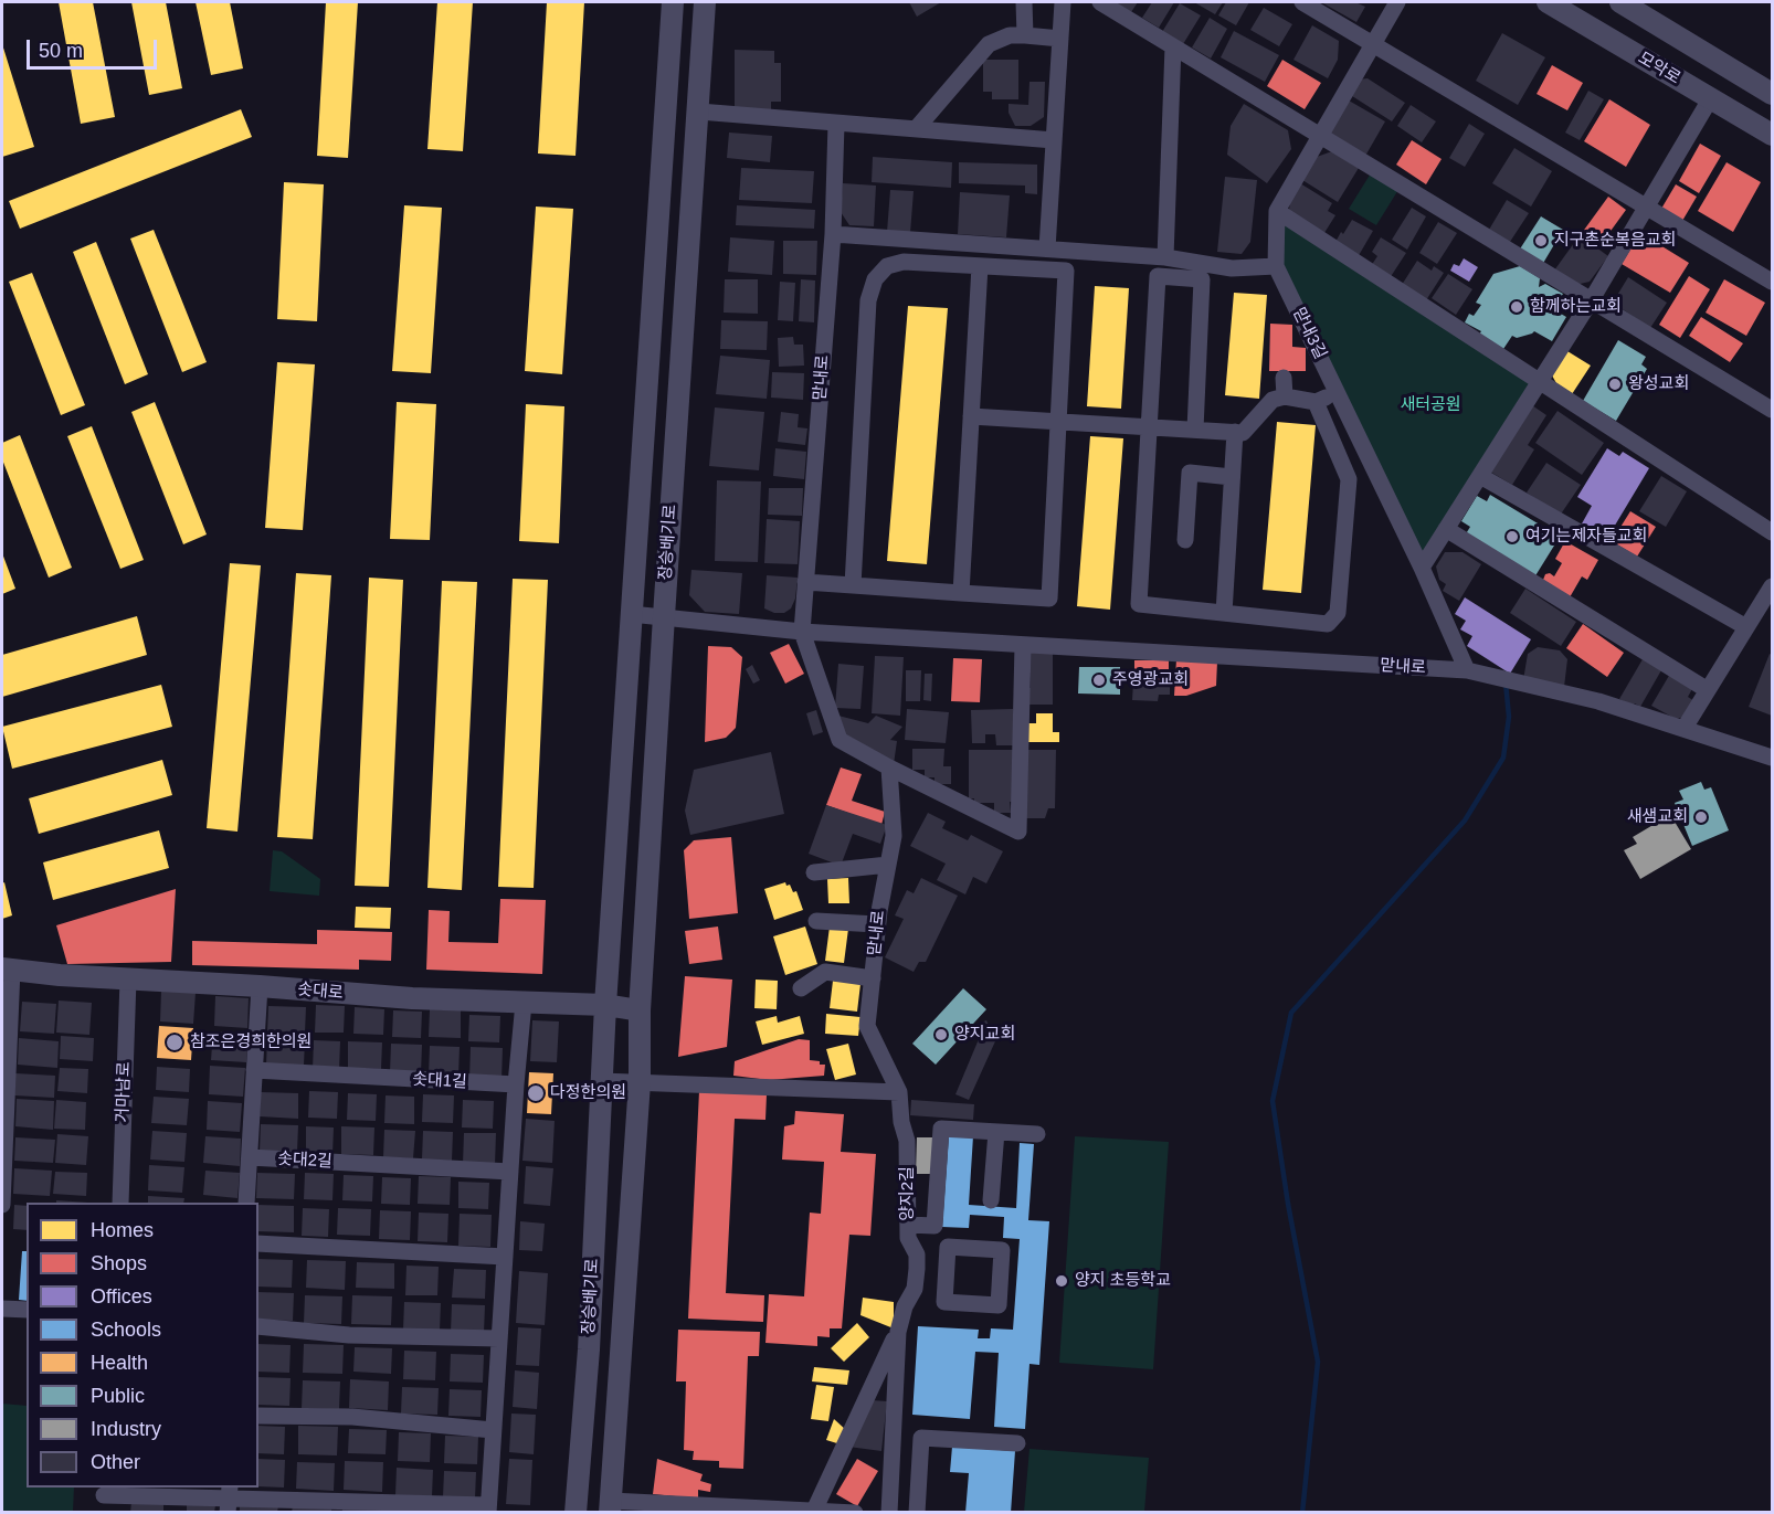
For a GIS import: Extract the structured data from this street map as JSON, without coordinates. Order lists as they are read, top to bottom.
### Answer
{
  "streets": {
    "street": [
      "모악로",
      "맏내3길",
      "맏내로",
      "장승배기로",
      "솟대로",
      "솟대1길",
      "거마남로",
      "솟대2길",
      "양지2길"
    ]
  },
  "crossings": [
    ["맏내3길", "맏내로"],
    ["맏내로", "장승배기로"],
    ["맏내로", "양지2길"],
    ["장승배기로", "솟대로"],
    ["솟대로", "거마남로"]
  ],
  "parks": ["새터공원"],
  "places": [
    "지구촌순복음교회",
    "함께하는교회",
    "왕성교회",
    "여기는제자들교회",
    "주영광교회",
    "새샘교회",
    "양지교회",
    "참조은경희한의원",
    "다정한의원",
    "양지 초등학교"
  ],
  "legend": [
    "Homes",
    "Shops",
    "Offices",
    "Schools",
    "Health",
    "Public",
    "Industry",
    "Other"
  ],
  "scale_bar": "50 m"
}
